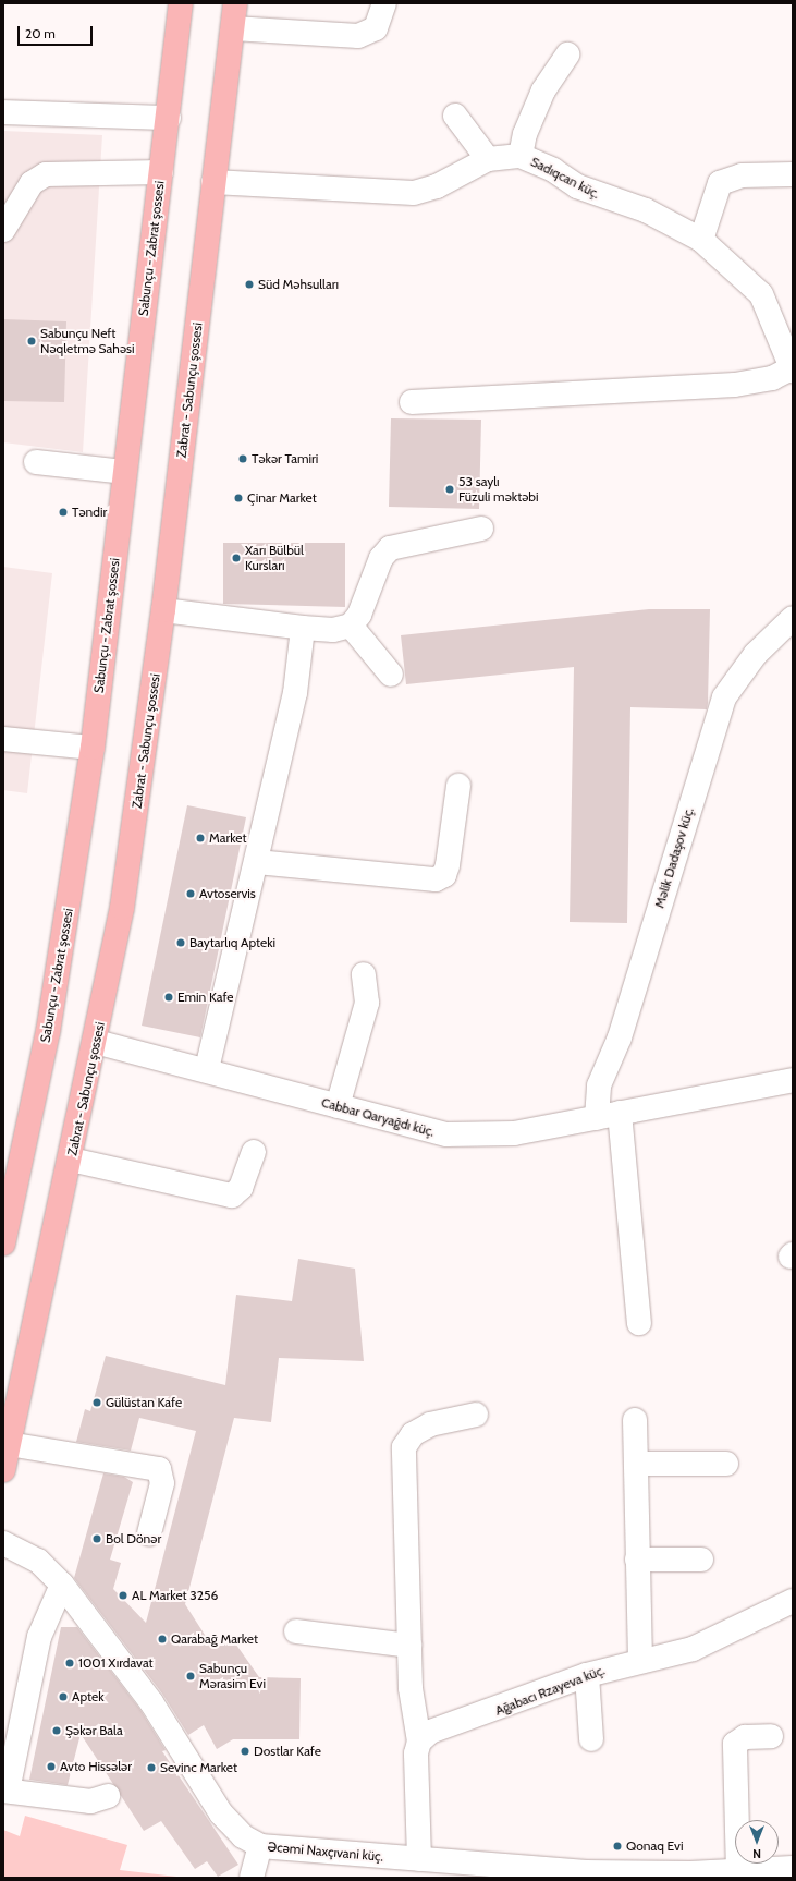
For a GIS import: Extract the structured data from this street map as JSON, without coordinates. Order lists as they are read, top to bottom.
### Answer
{
  "streets": {
    "main road": ["Sabunçu - Zabrat şossesi", "Zabrat - Sabunçu şossesi"],
    "street": [
      "Sadıqcan küç.",
      "Məlik Dadaşov küç.",
      "Cabbar Qaryağdı küç.",
      "Ağabacı Rzayeva küç.",
      "Əcəmi Naxçıvani küç."
    ]
  },
  "crossings": [
    ["Sadıqcan küç.", "Zabrat - Sabunçu şossesi"],
    ["Zabrat - Sabunçu şossesi", "Cabbar Qaryağdı küç."],
    ["Məlik Dadaşov küç.", "Cabbar Qaryağdı küç."]
  ],
  "places": [
    "Süd Məhsulları",
    "Sabunçu Neft Nəqletmə Sahəsi",
    "Təkər Tamiri",
    "53 saylı Füzuli məktəbi",
    "Çinar Market",
    "Təndir",
    "Xarı Bülbül Kursları",
    "Market",
    "Avtoservis",
    "Baytarlıq Apteki",
    "Emin Kafe",
    "Gülüstan Kafe",
    "Bol Dönər",
    "AL Market 3256",
    "Qarabağ Market",
    "1001 Xırdavat",
    "Sabunçu Mərasim Evi",
    "Aptek",
    "Şəkər Bala",
    "Dostlar Kafe",
    "Avto Hissələr",
    "Sevinc Market",
    "Qonaq Evi"
  ],
  "scale_bar": "20 m",
  "north": "bottom"
}
